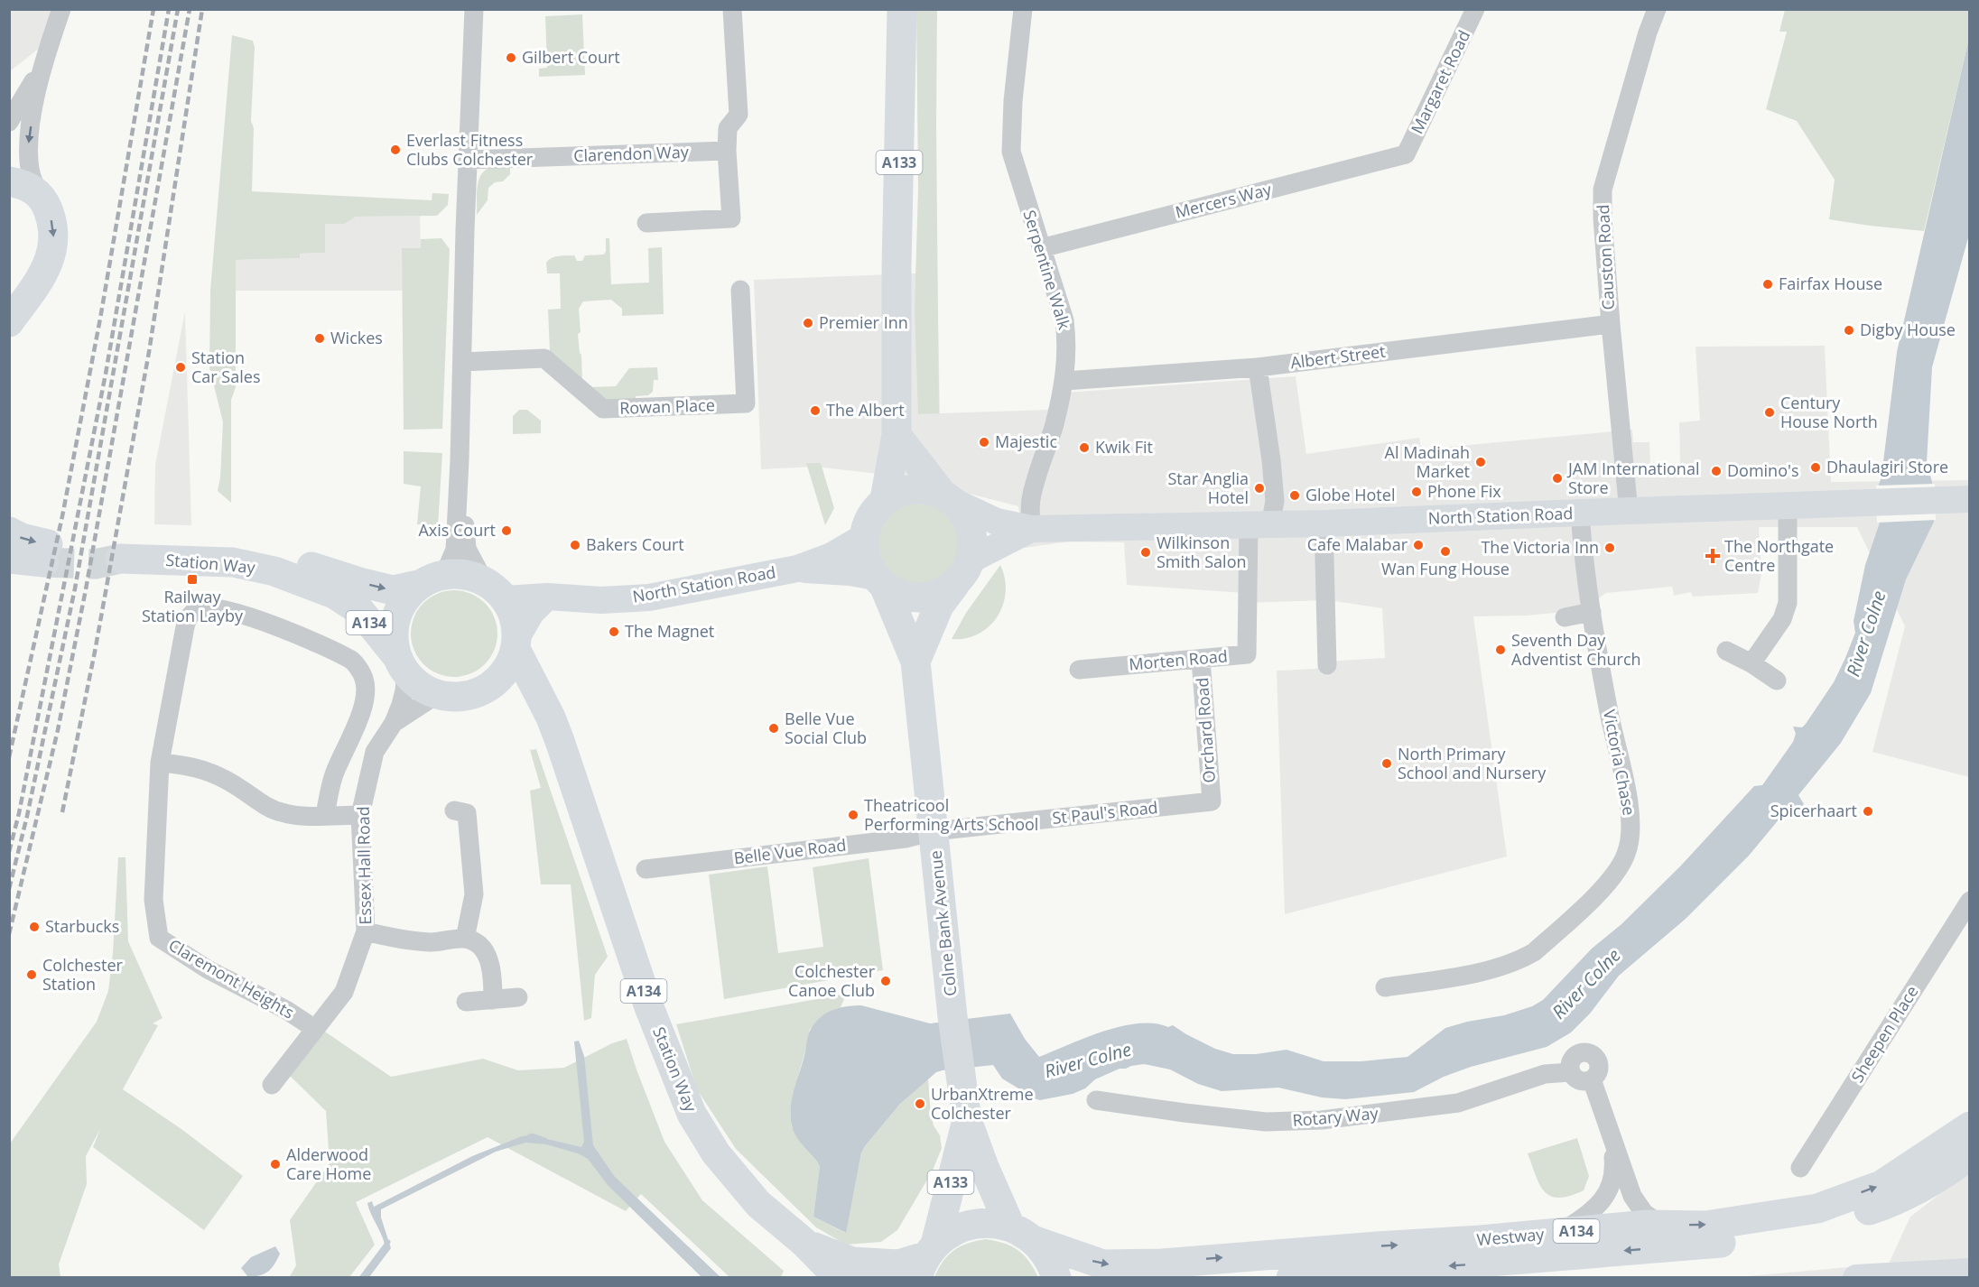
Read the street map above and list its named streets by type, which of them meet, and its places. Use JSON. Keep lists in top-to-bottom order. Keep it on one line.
{"streets":{"main road":["A133","Station Way","A134","Colne Bank Avenue","Westway"],"street":["Margaret Road","Clarendon Way","Mercers Way","Causton Road","Serpentine Walk","Albert Street","Rowan Place","North Station Road","Morten Road","Orchard Road","Victoria Chase","St Paul's Road","Belle Vue Road","Essex Hall Road","Claremont Heights","Sheepen Place","Rotary Way"]},"crossings":[["Margaret Road","Mercers Way"],["A133","North Station Road"],["A133","Colne Bank Avenue"],["Mercers Way","Serpentine Walk"],["Causton Road","Albert Street"],["Causton Road","North Station Road"],["Serpentine Walk","Albert Street"],["Serpentine Walk","North Station Road"],["North Station Road","Station Way"],["North Station Road","A134"],["North Station Road","Morten Road"],["North Station Road","Victoria Chase"],["North Station Road","Essex Hall Road"],["North Station Road","Colne Bank Avenue"],["Station Way","A134"],["Station Way","Essex Hall Road"],["Station Way","Colne Bank Avenue"],["A134","Essex Hall Road"],["A134","Colne Bank Avenue"],["A134","Westway"],["Morten Road","Orchard Road"],["Orchard Road","St Paul's Road"],["St Paul's Road","Belle Vue Road"],["St Paul's Road","Colne Bank Avenue"],["Belle Vue Road","Colne Bank Avenue"],["Essex Hall Road","Claremont Heights"],["Colne Bank Avenue","Westway"]],"water":["River Colne"],"places":{"other":["Gilbert Court","Everlast Fitness Clubs Colchester","Fairfax House","Premier Inn","Digby House","Wickes","Station Car Sales","The Albert","Century House North","Majestic","Kwik Fit","Al Madinah Market","Dhaulagiri Store","Domino's","JAM International Store","Star Anglia Hotel","Phone Fix","Globe Hotel","Axis Court","Bakers Court","Cafe Malabar","The Victoria Inn","Wan Fung House","Wilkinson Smith Salon","The Magnet","Seventh Day Adventist Church","Belle Vue Social Club","North Primary School and Nursery","Spicerhaart","Theatricool Performing Arts School","Starbucks","Colchester Station","Colchester Canoe Club","UrbanXtreme Colchester","Alderwood Care Home"],"health":["The Northgate Centre"],"transit":["Railway Station Layby"]}}
